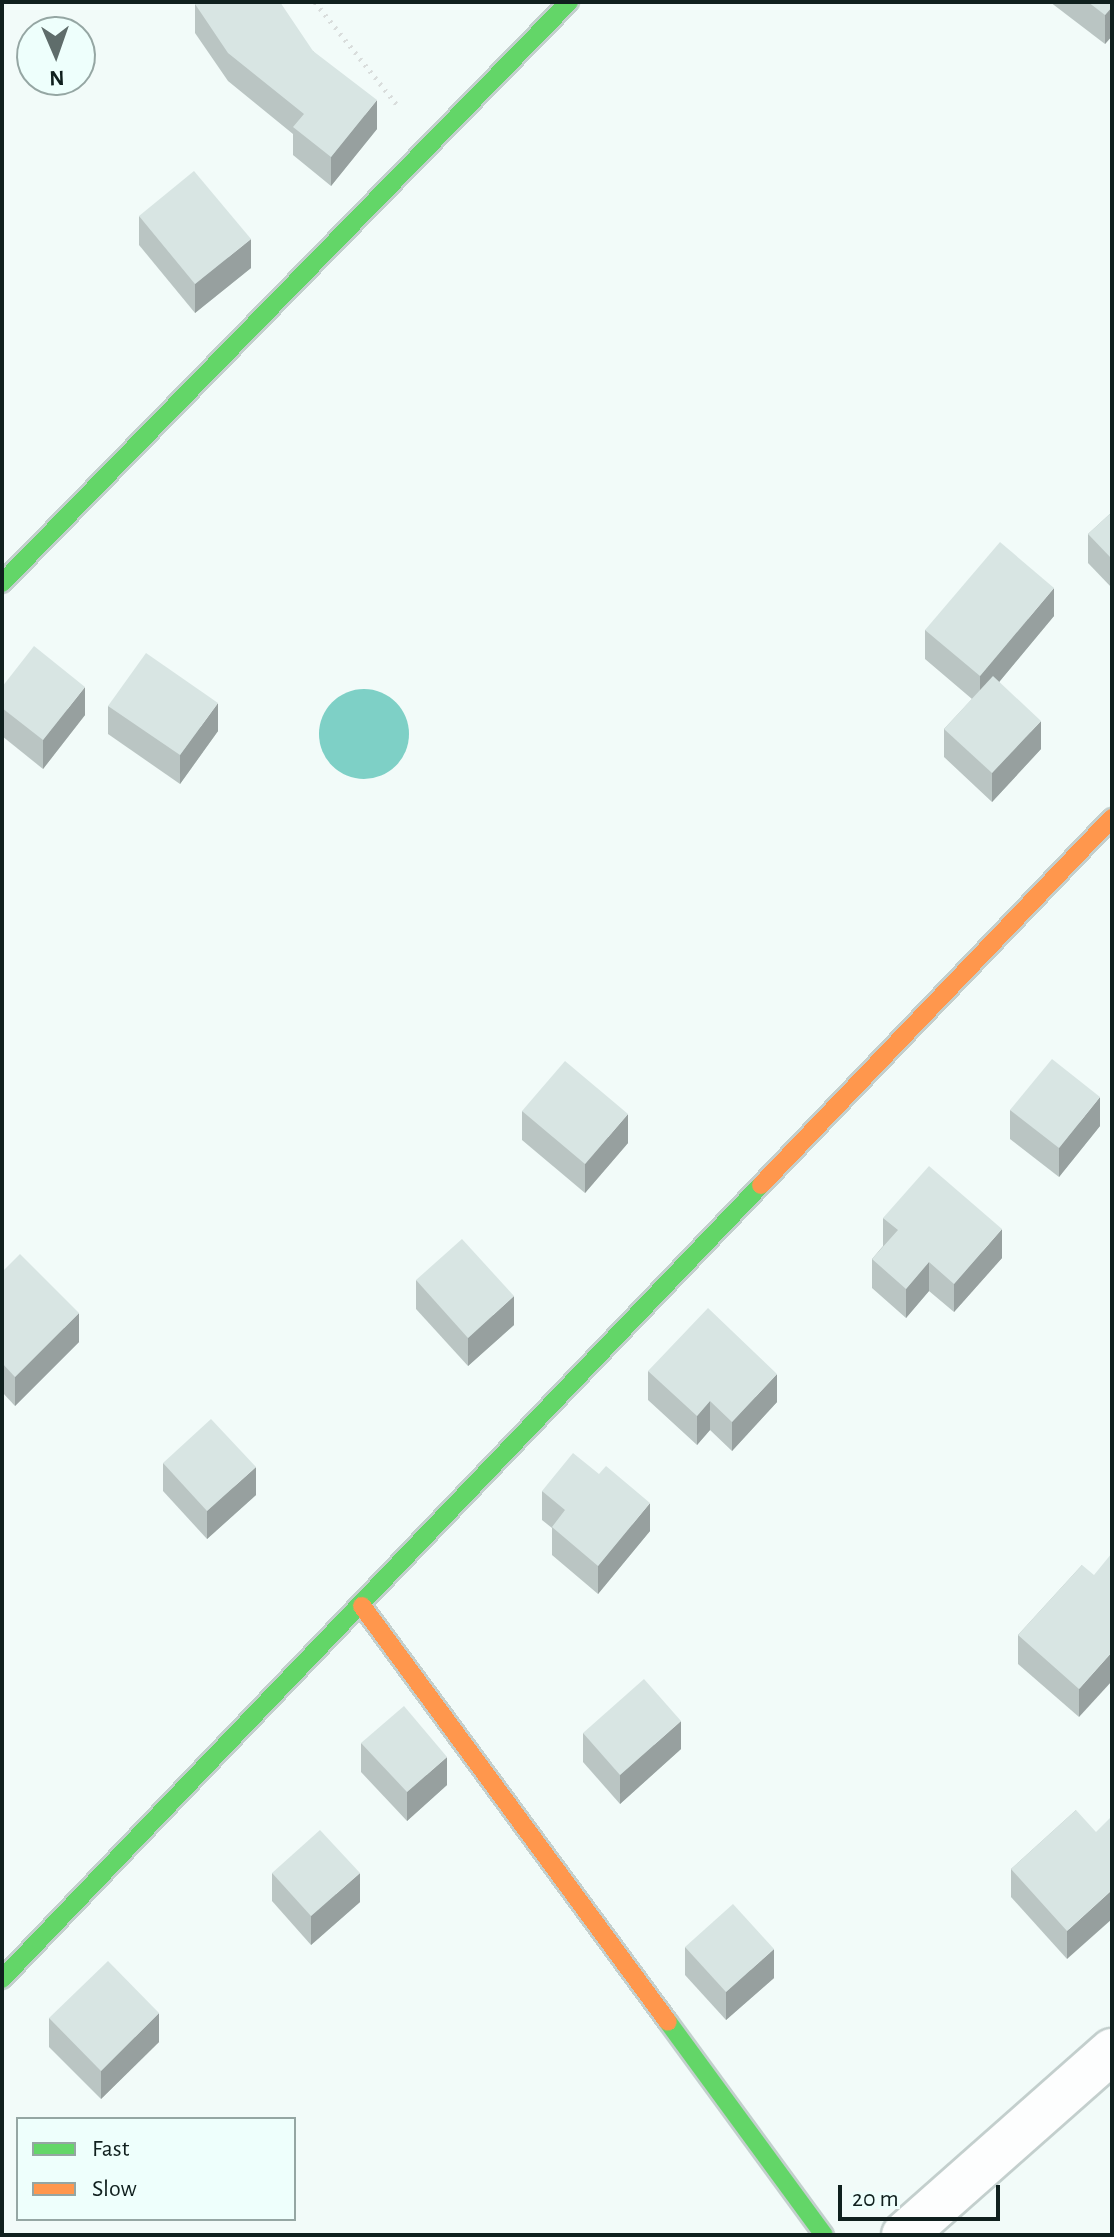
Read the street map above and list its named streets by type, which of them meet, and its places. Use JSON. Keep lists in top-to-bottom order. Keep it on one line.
{"legend":["Fast","Slow"],"scale_bar":"20 m","north":"bottom"}
